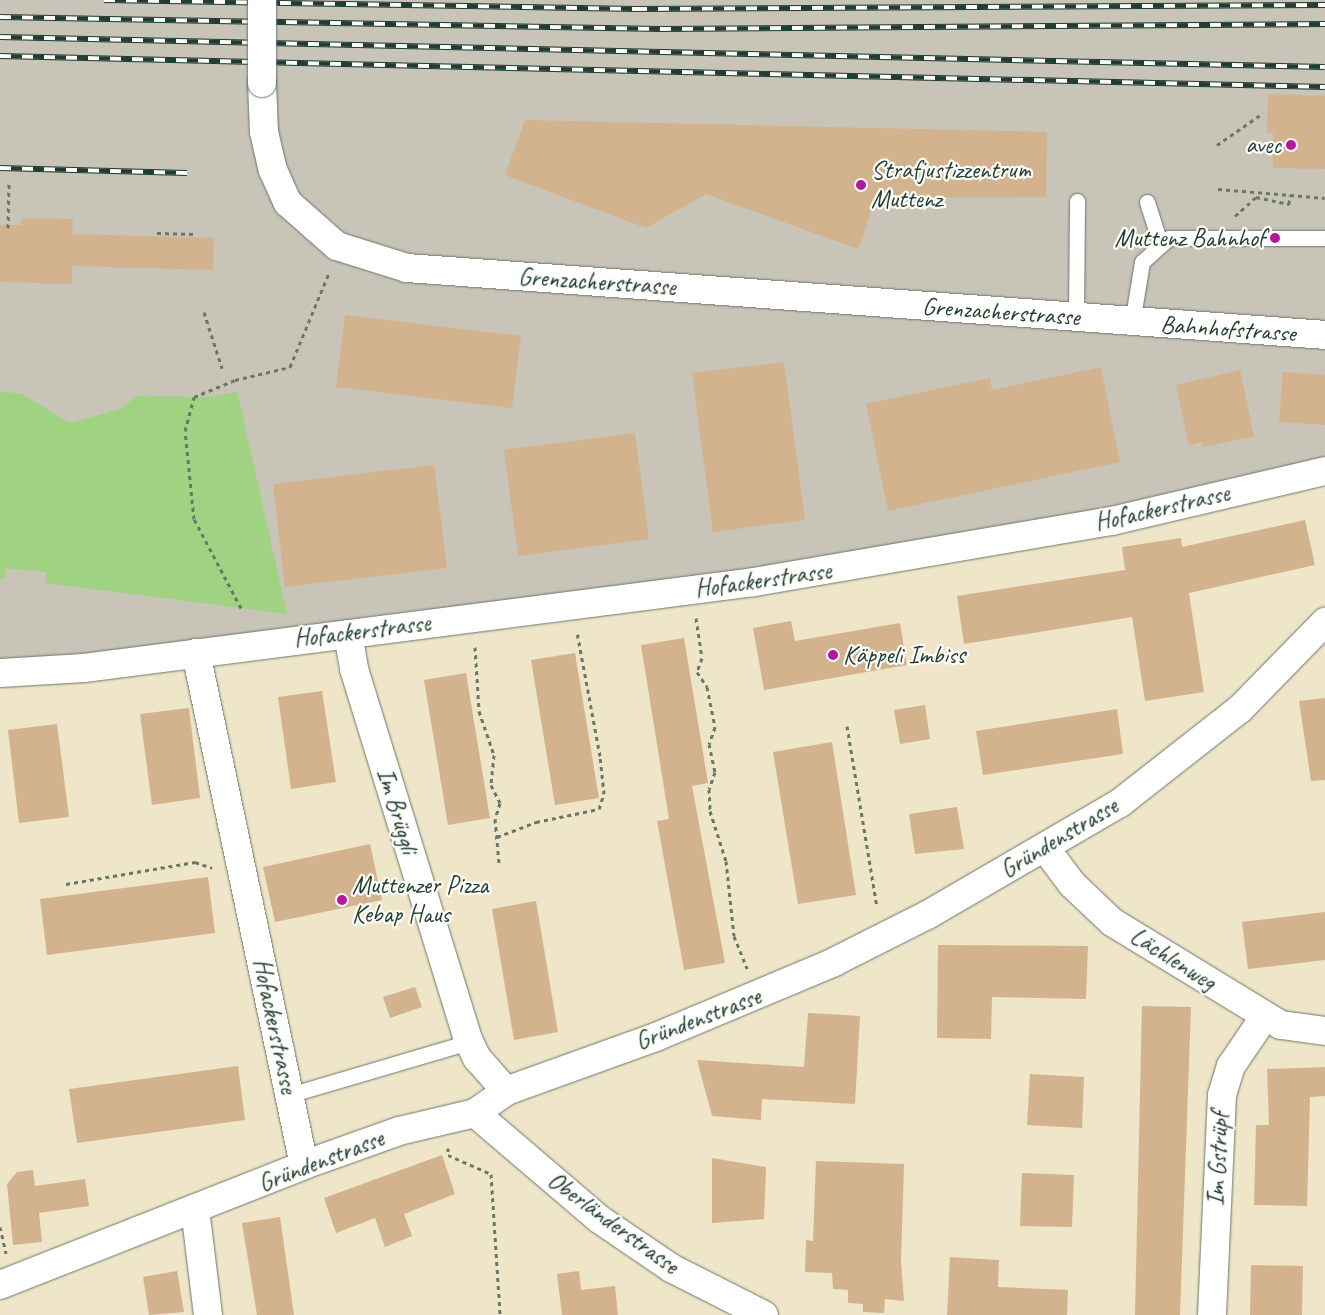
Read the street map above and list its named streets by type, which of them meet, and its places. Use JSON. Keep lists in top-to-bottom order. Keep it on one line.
{"streets":{"street":["Grenzacherstrasse","Bahnhofstrasse","Hofackerstrasse","Im Brüggli","Gründenstrasse","Lächlenweg","Im Gstrüpf","Oberländerstrasse"]},"crossings":[["Grenzacherstrasse","Bahnhofstrasse"],["Hofackerstrasse","Im Brüggli"],["Hofackerstrasse","Gründenstrasse"],["Im Brüggli","Gründenstrasse"],["Gründenstrasse","Lächlenweg"],["Gründenstrasse","Oberländerstrasse"],["Lächlenweg","Im Gstrüpf"]],"places":["avec","Strafjustizzentrum Muttenz","Muttenz Bahnhof","Käppeli Imbiss","Muttenzer Pizza Kebap Haus"]}
